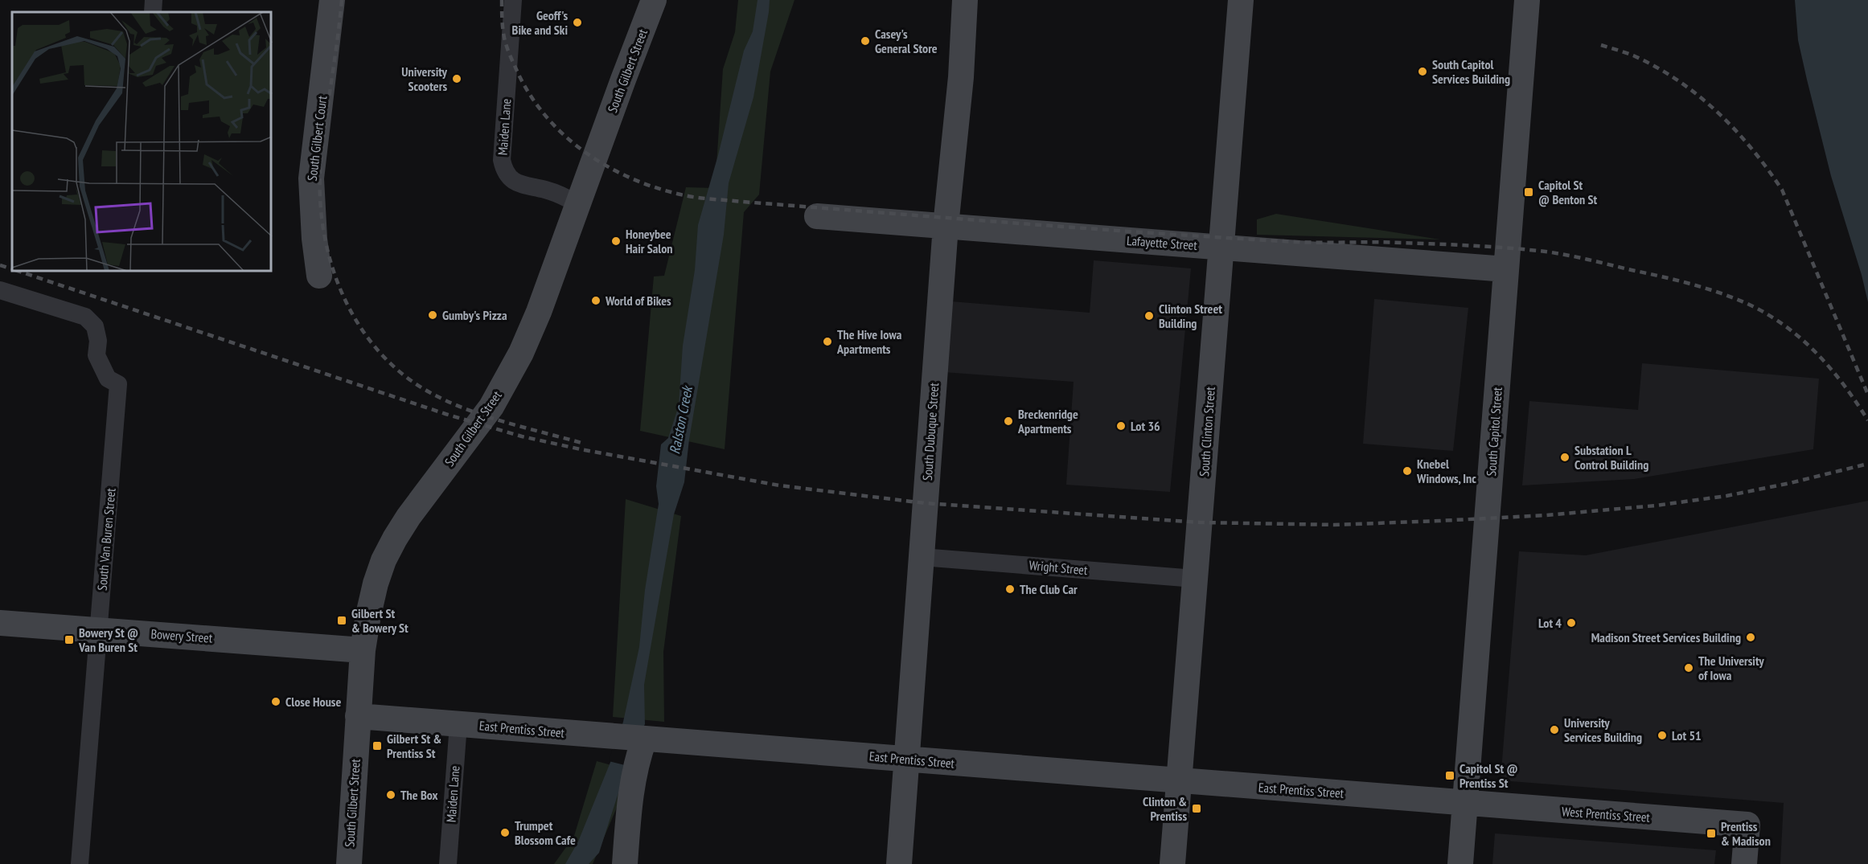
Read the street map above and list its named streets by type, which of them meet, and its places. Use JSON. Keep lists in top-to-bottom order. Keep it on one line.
{"streets":{"street":["South Gilbert Street","Maiden Lane","South Gilbert Court","Lafayette Street","South Dubuque Street","South Clinton Street","South Capitol Street","South Van Buren Street","Wright Street","Bowery Street","East Prentiss Street","West Prentiss Street"]},"crossings":[["South Gilbert Street","Maiden Lane"],["South Gilbert Street","Bowery Street"],["South Gilbert Street","East Prentiss Street"],["Maiden Lane","East Prentiss Street"],["Lafayette Street","South Dubuque Street"],["Lafayette Street","South Clinton Street"],["Lafayette Street","South Capitol Street"],["South Dubuque Street","Wright Street"],["South Dubuque Street","East Prentiss Street"],["South Clinton Street","Wright Street"],["South Clinton Street","East Prentiss Street"],["South Capitol Street","East Prentiss Street"],["South Capitol Street","West Prentiss Street"],["South Van Buren Street","Bowery Street"],["East Prentiss Street","West Prentiss Street"]],"water":["Ralston Creek"],"places":{"other":["Geoff's Bike and Ski","Casey's General Store","South Capitol Services Building","University Scooters","Honeybee Hair Salon","World of Bikes","Gumby's Pizza","Clinton Street Building","The Hive Iowa Apartments","Breckenridge Apartments","Lot 36","Substation L Control Building","Knebel Windows, Inc","The Club Car","Lot 4","Madison Street Services Building","The University of Iowa","Close House","University Services Building","Lot 51","The Box","Trumpet Blossom Cafe"],"transit":["Capitol St @ Benton St","Gilbert St & Bowery St","Bowery St @ Van Buren St","Gilbert St & Prentiss St","Capitol St @ Prentiss St","Clinton & Prentiss","Prentiss & Madison"]}}
